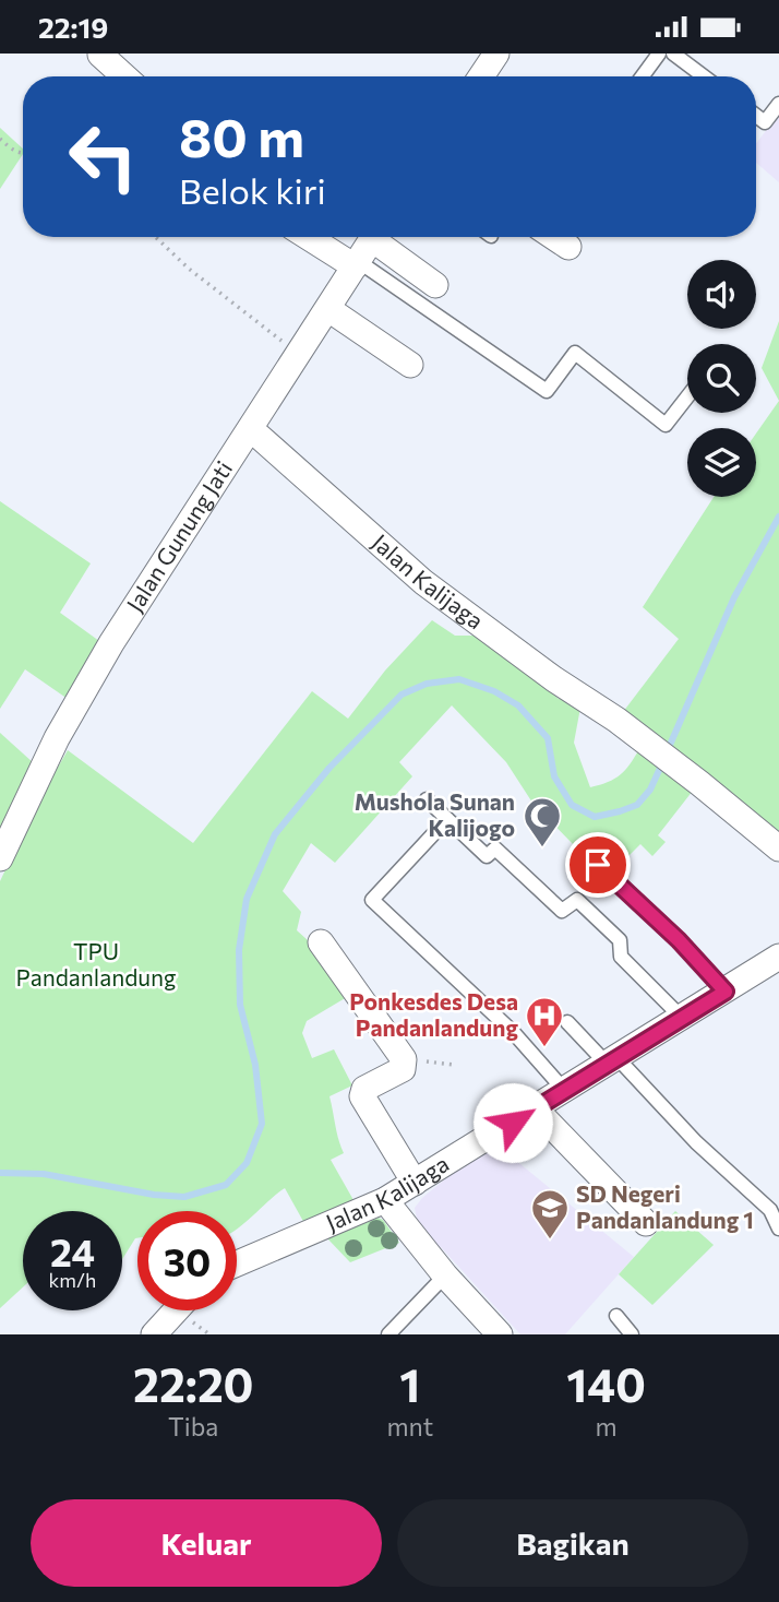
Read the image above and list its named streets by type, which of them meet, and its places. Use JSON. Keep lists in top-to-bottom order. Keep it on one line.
{"streets":{"street":["Jalan Gunung Jati","Jalan Kalijaga"]},"crossings":[["Jalan Gunung Jati","Jalan Kalijaga"]],"parks":["TPU Pandanlandung"],"places":{"mosque":["Mushola Sunan Kalijogo"],"hospital":["Ponkesdes Desa Pandanlandung"],"school or university":["SD Negeri Pandanlandung 1"]},"page":{"status":"22:19","turn":["80 m","Belok kiri"],"speed":"24 km/h","limit":"30","eta":["22:20","Tiba","1","mnt","140","m"],"buttons":["Keluar","Bagikan"]}}
